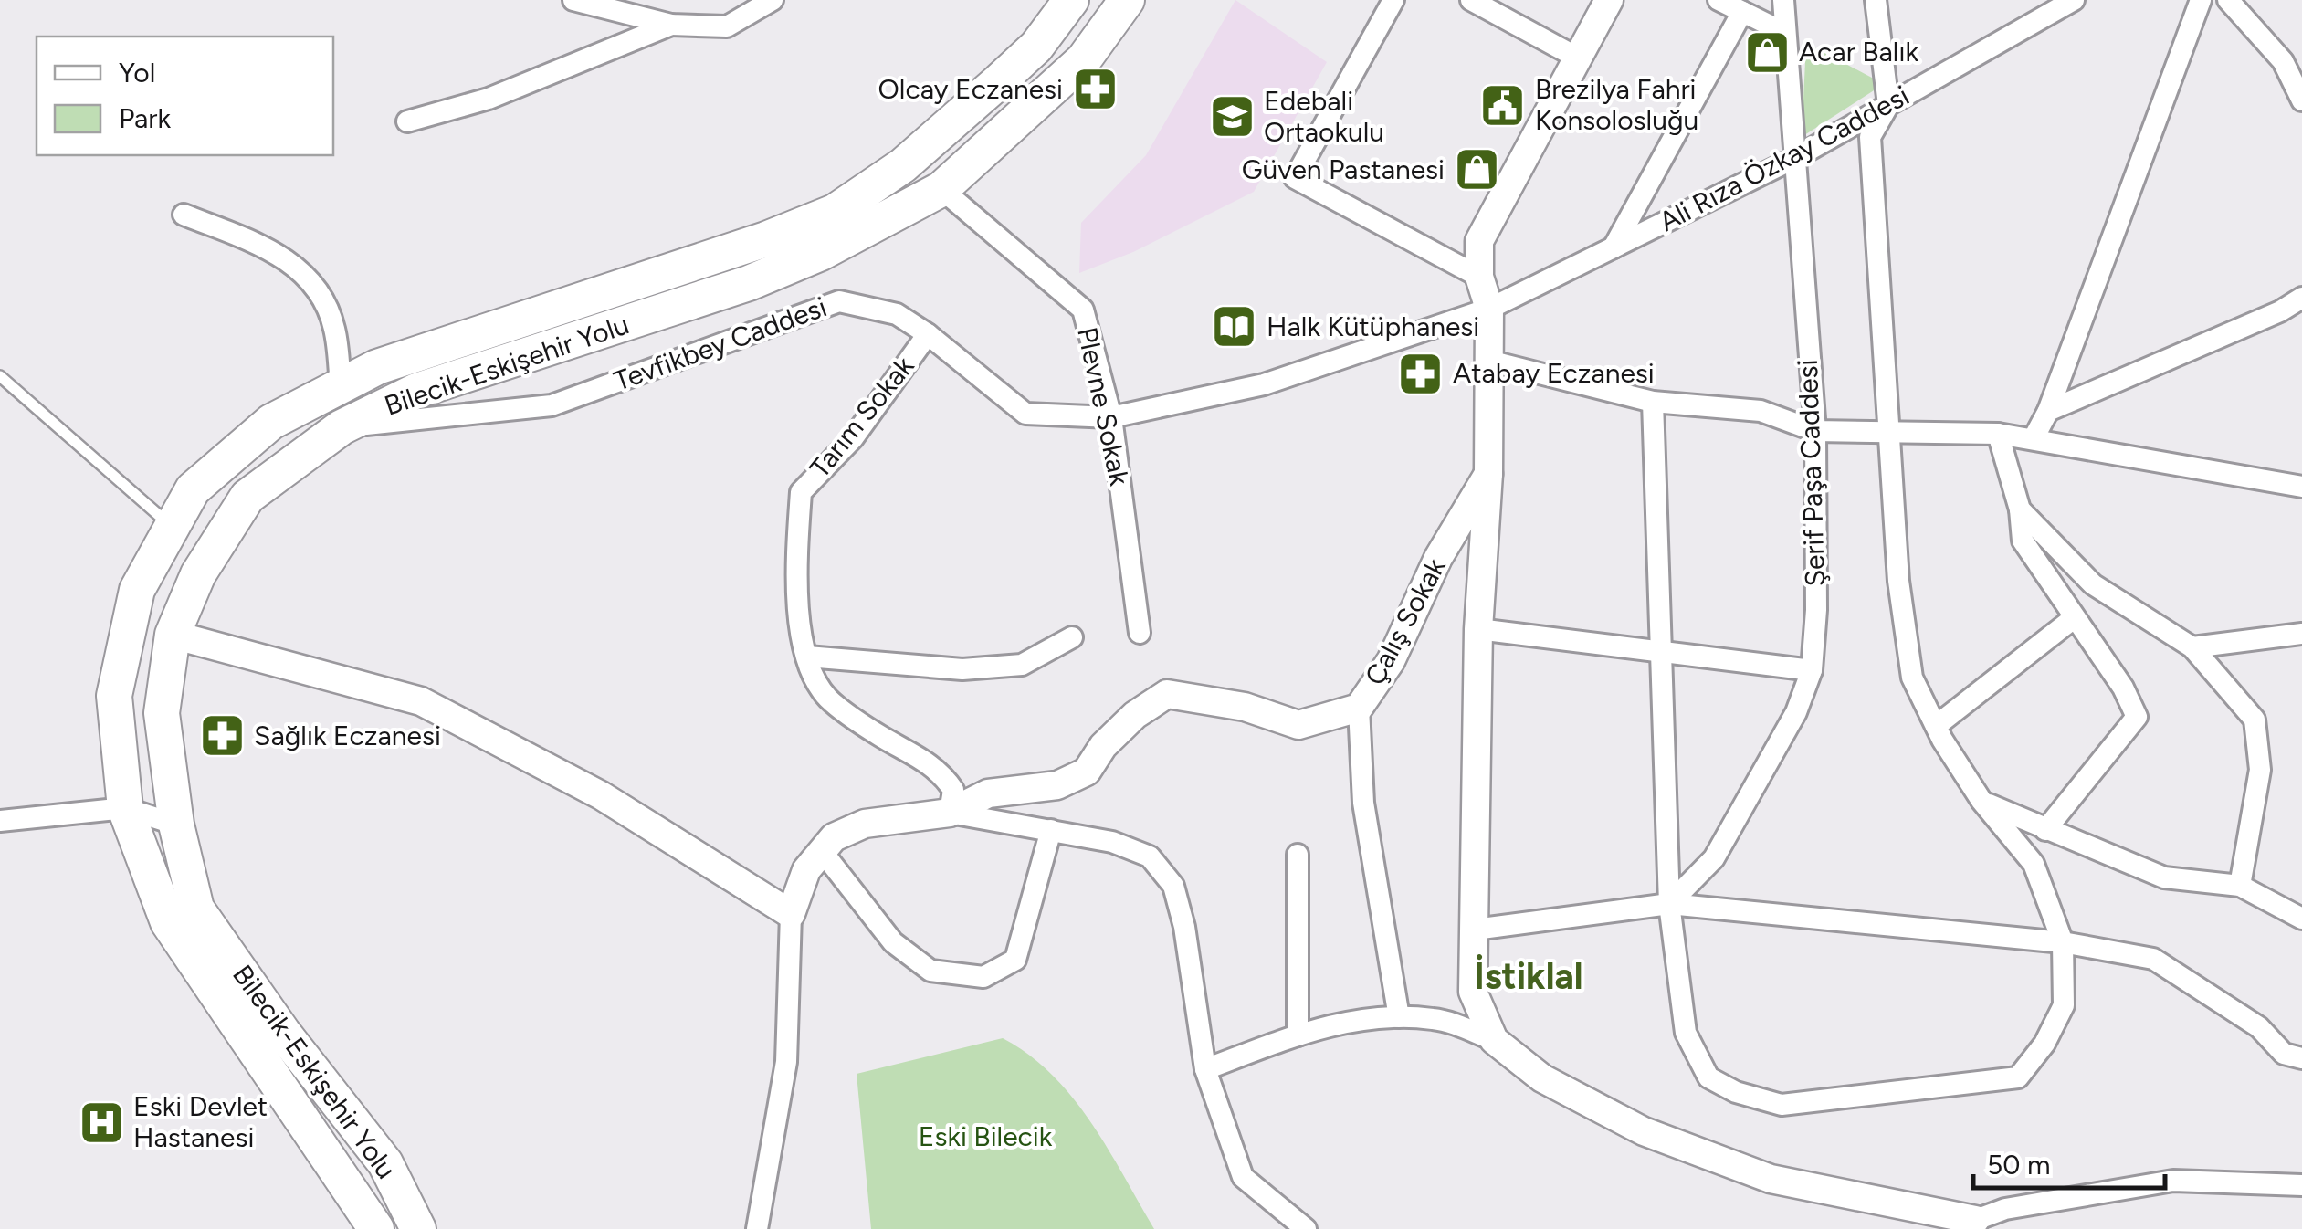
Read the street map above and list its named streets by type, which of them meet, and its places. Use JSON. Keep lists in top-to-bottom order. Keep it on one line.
{"streets":{"main road":["Bilecik-Eskişehir Yolu"],"street":["Ali Rıza Özkay Caddesi","Tevfikbey Caddesi","Plevne Sokak","Tarım Sokak","Şerif Paşa Caddesi","Çalış Sokak"]},"crossings":[["Ali Rıza Özkay Caddesi","Tevfikbey Caddesi"],["Ali Rıza Özkay Caddesi","Şerif Paşa Caddesi"],["Tevfikbey Caddesi","Bilecik-Eskişehir Yolu"],["Tevfikbey Caddesi","Plevne Sokak"],["Tevfikbey Caddesi","Tarım Sokak"],["Bilecik-Eskişehir Yolu","Plevne Sokak"],["Tarım Sokak","Çalış Sokak"]],"districts":["İstiklal"],"parks":["Eski Bilecik"],"places":{"shop":["Acar Balık","Güven Pastanesi"],"pharmacy":["Olcay Eczanesi","Atabay Eczanesi","Sağlık Eczanesi"],"public building":["Brezilya Fahri Konsolosluğu"],"school or university":["Edebali Ortaokulu"],"library":["Halk Kütüphanesi"],"hospital":["Eski Devlet Hastanesi"]},"legend":["Yol","Park"],"scale_bar":"50 m"}
